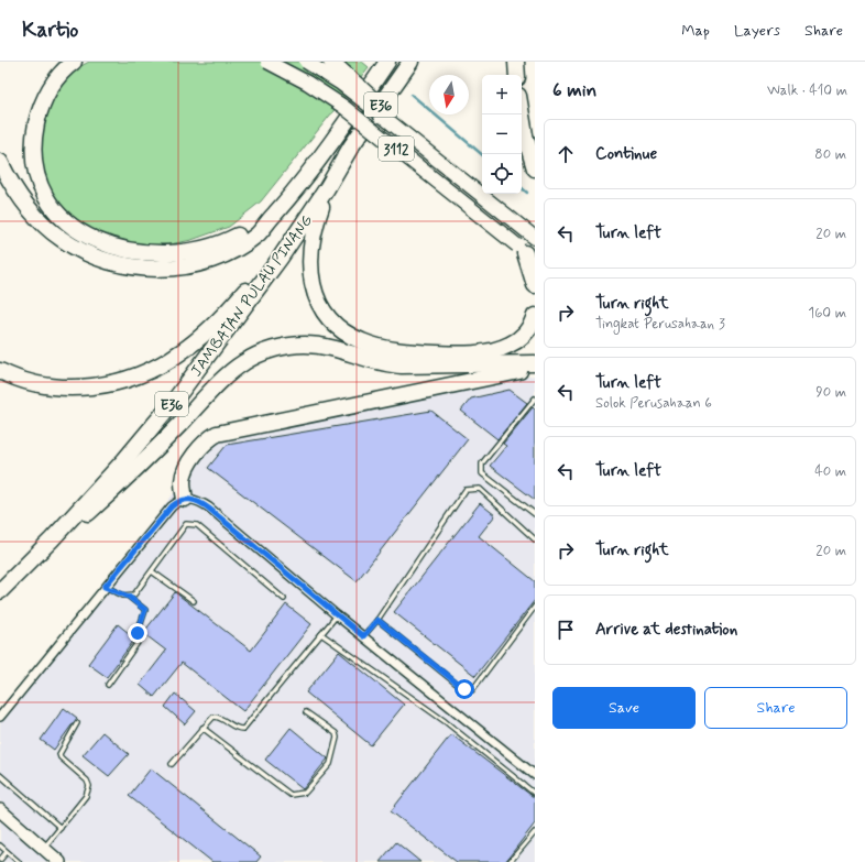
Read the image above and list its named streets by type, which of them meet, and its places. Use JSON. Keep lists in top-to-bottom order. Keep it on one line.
{"streets":{"highway":["E36","JAMBATAN PULAU PINANG"],"main road":["3112"]},"north":"bottom","page":{"header":"Kartio","nav":["Map","Layers","Share"],"heading":["6 min","Walk · 410 m"],"map_buttons":["+","−"],"list":[["Continue","80 m"],["Turn left","20 m"],["Turn right","Tingkat Perusahaan 3","160 m"],["Turn left","Solok Perusahaan 6","90 m"],["Turn left","40 m"],["Turn right","20 m"],"Arrive at destination"],"buttons":["Save","Share"]}}
